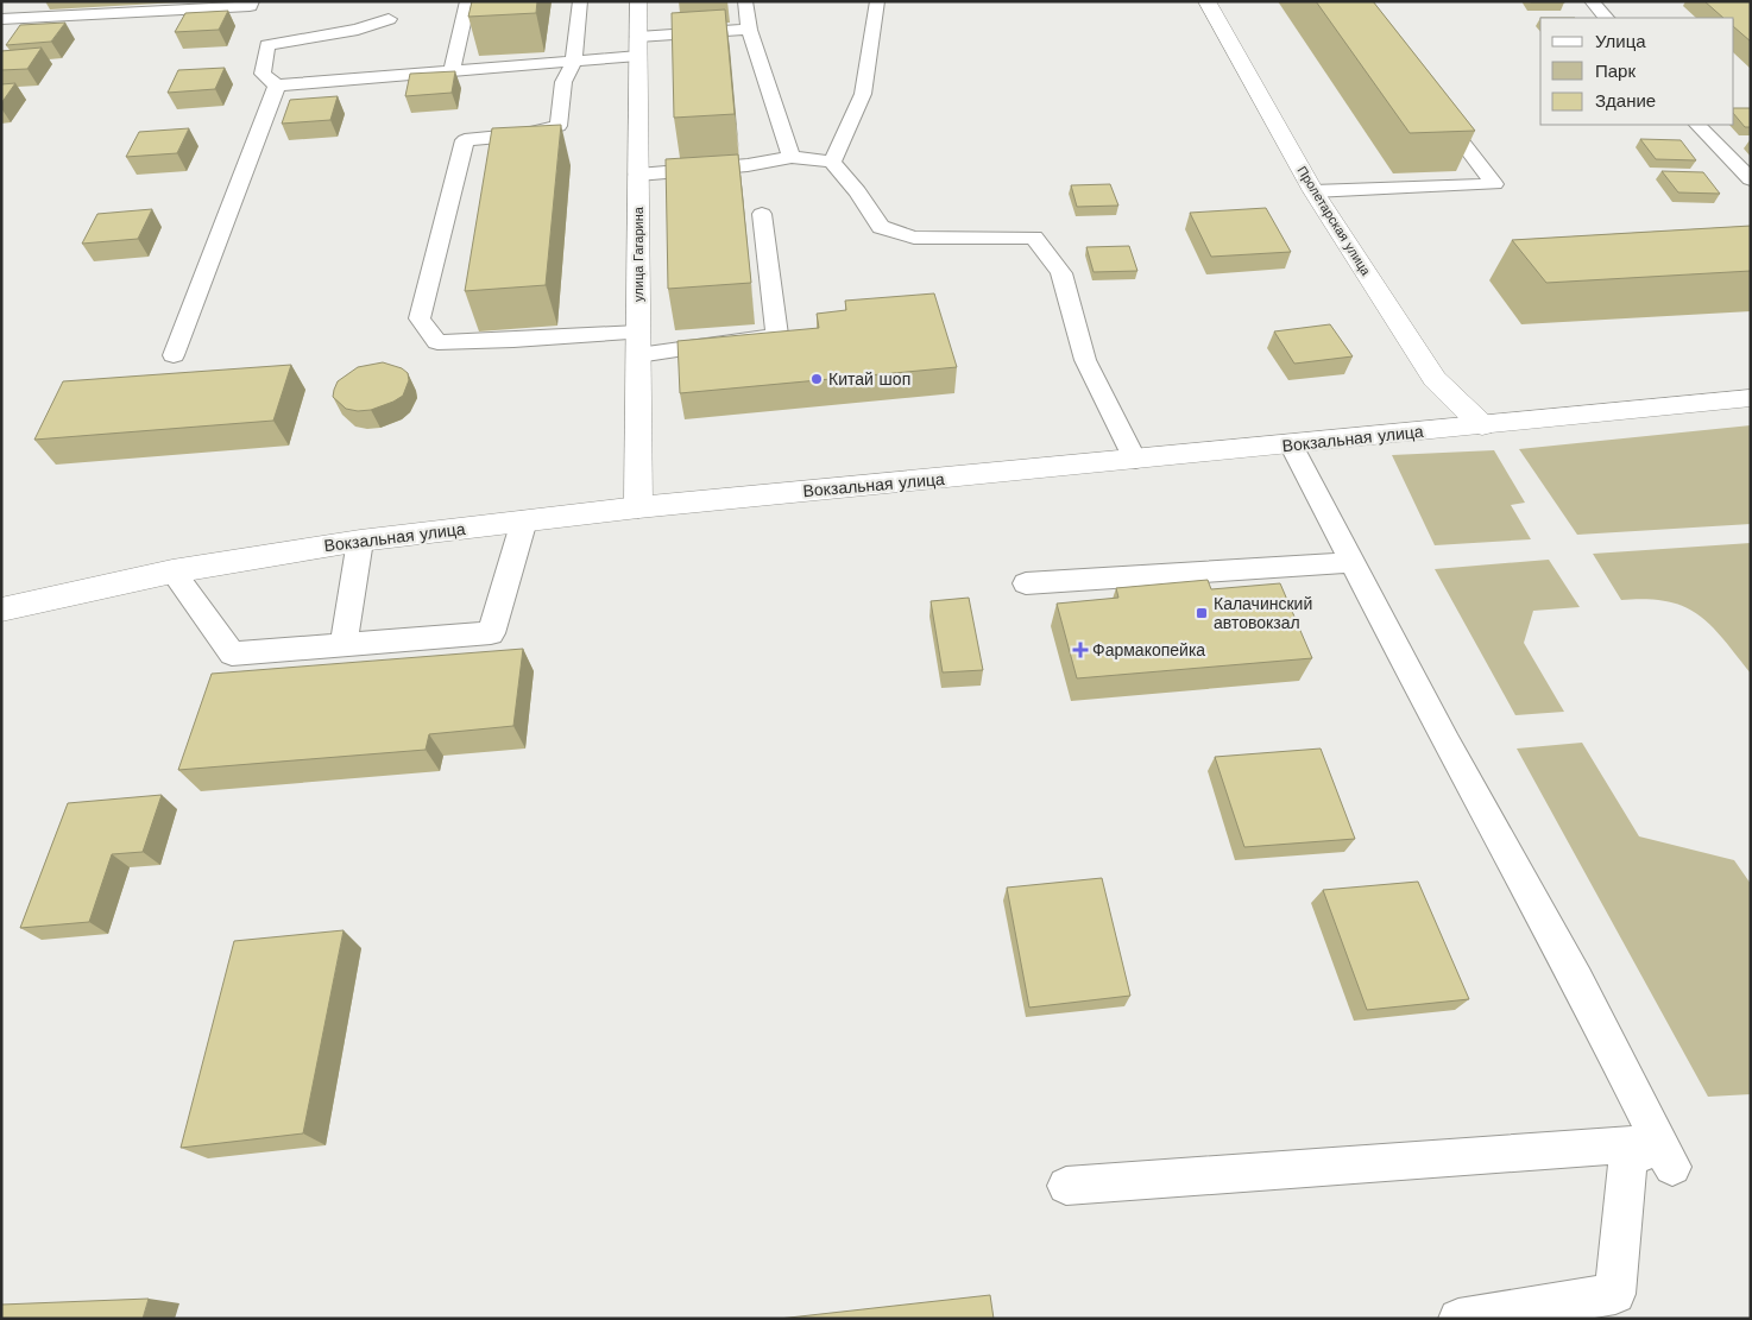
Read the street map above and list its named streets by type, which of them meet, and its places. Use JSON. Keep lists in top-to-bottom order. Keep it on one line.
{"streets":{"street":["Пролетарская улица","улица Гагарина","Вокзальная улица"]},"crossings":[["Пролетарская улица","Вокзальная улица"],["улица Гагарина","Вокзальная улица"]],"places":{"other":["Китай шоп"],"transit":["Калачинский автовокзал"],"health":["Фармакопейка"]},"legend":["Улица","Парк","Здание"]}
